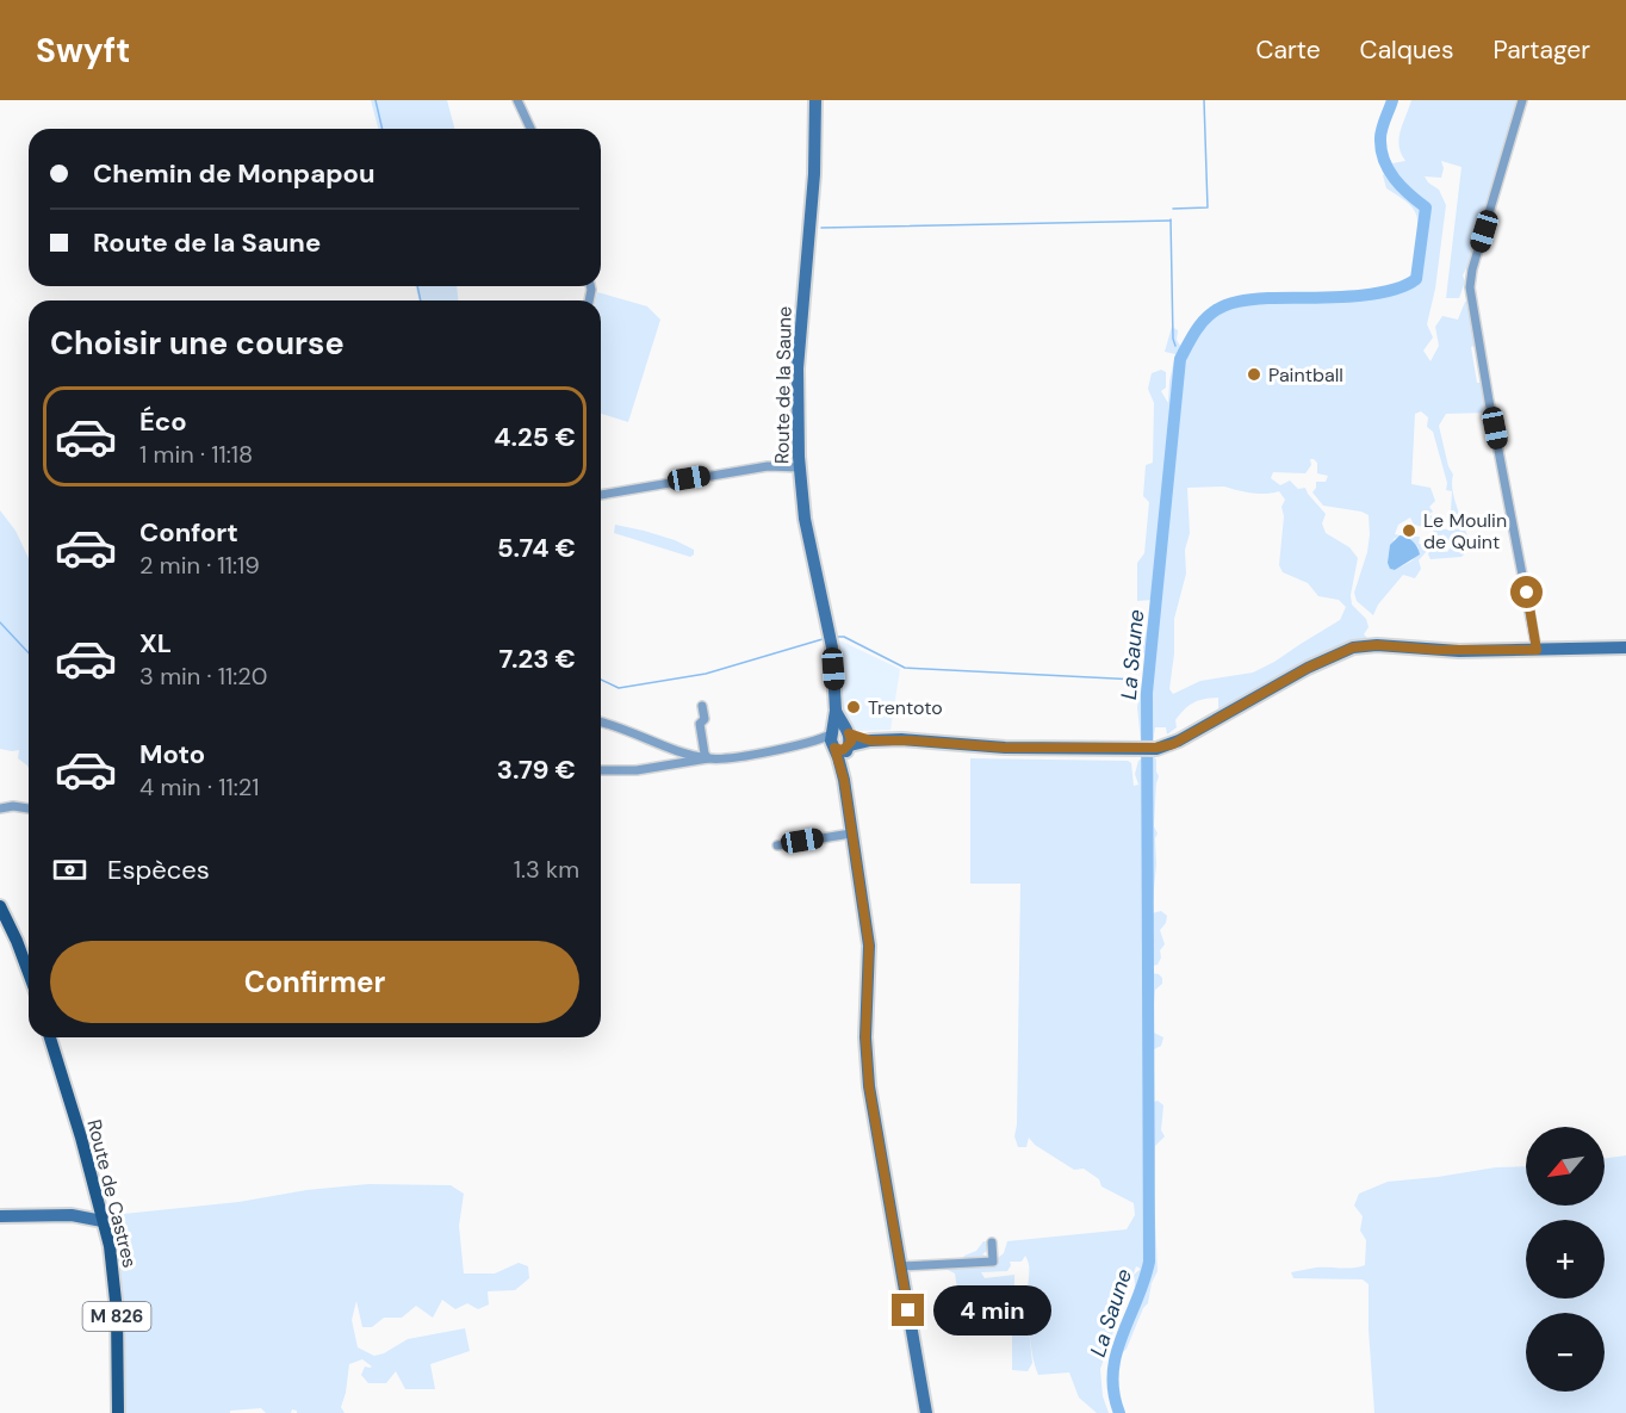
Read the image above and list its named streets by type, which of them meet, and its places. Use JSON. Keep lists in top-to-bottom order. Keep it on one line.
{"streets":{"main road":["Route de Castres","M 826"],"street":["Route de la Saune"]},"water":["La Saune"],"places":["Paintball","Le Moulin de Quint","Trentoto"],"north":"bottom left","page":{"header":"Swyft","nav":["Carte","Calques","Partager"],"banner":["Chemin de Monpapou","Route de la Saune"],"heading":"Choisir une course","list":[{"name":"Éco","note":"1 min · 11:18","value":"4.25 €"},{"name":"Confort","note":"2 min · 11:19","value":"5.74 €"},{"name":"XL","note":"3 min · 11:20","value":"7.23 €"},{"name":"Moto","note":"4 min · 11:21","value":"3.79 €"}],"pay":["Espèces","1.3 km"],"buttons":"Confirmer","map_buttons":["+","−"],"bubble":"4 min"}}
